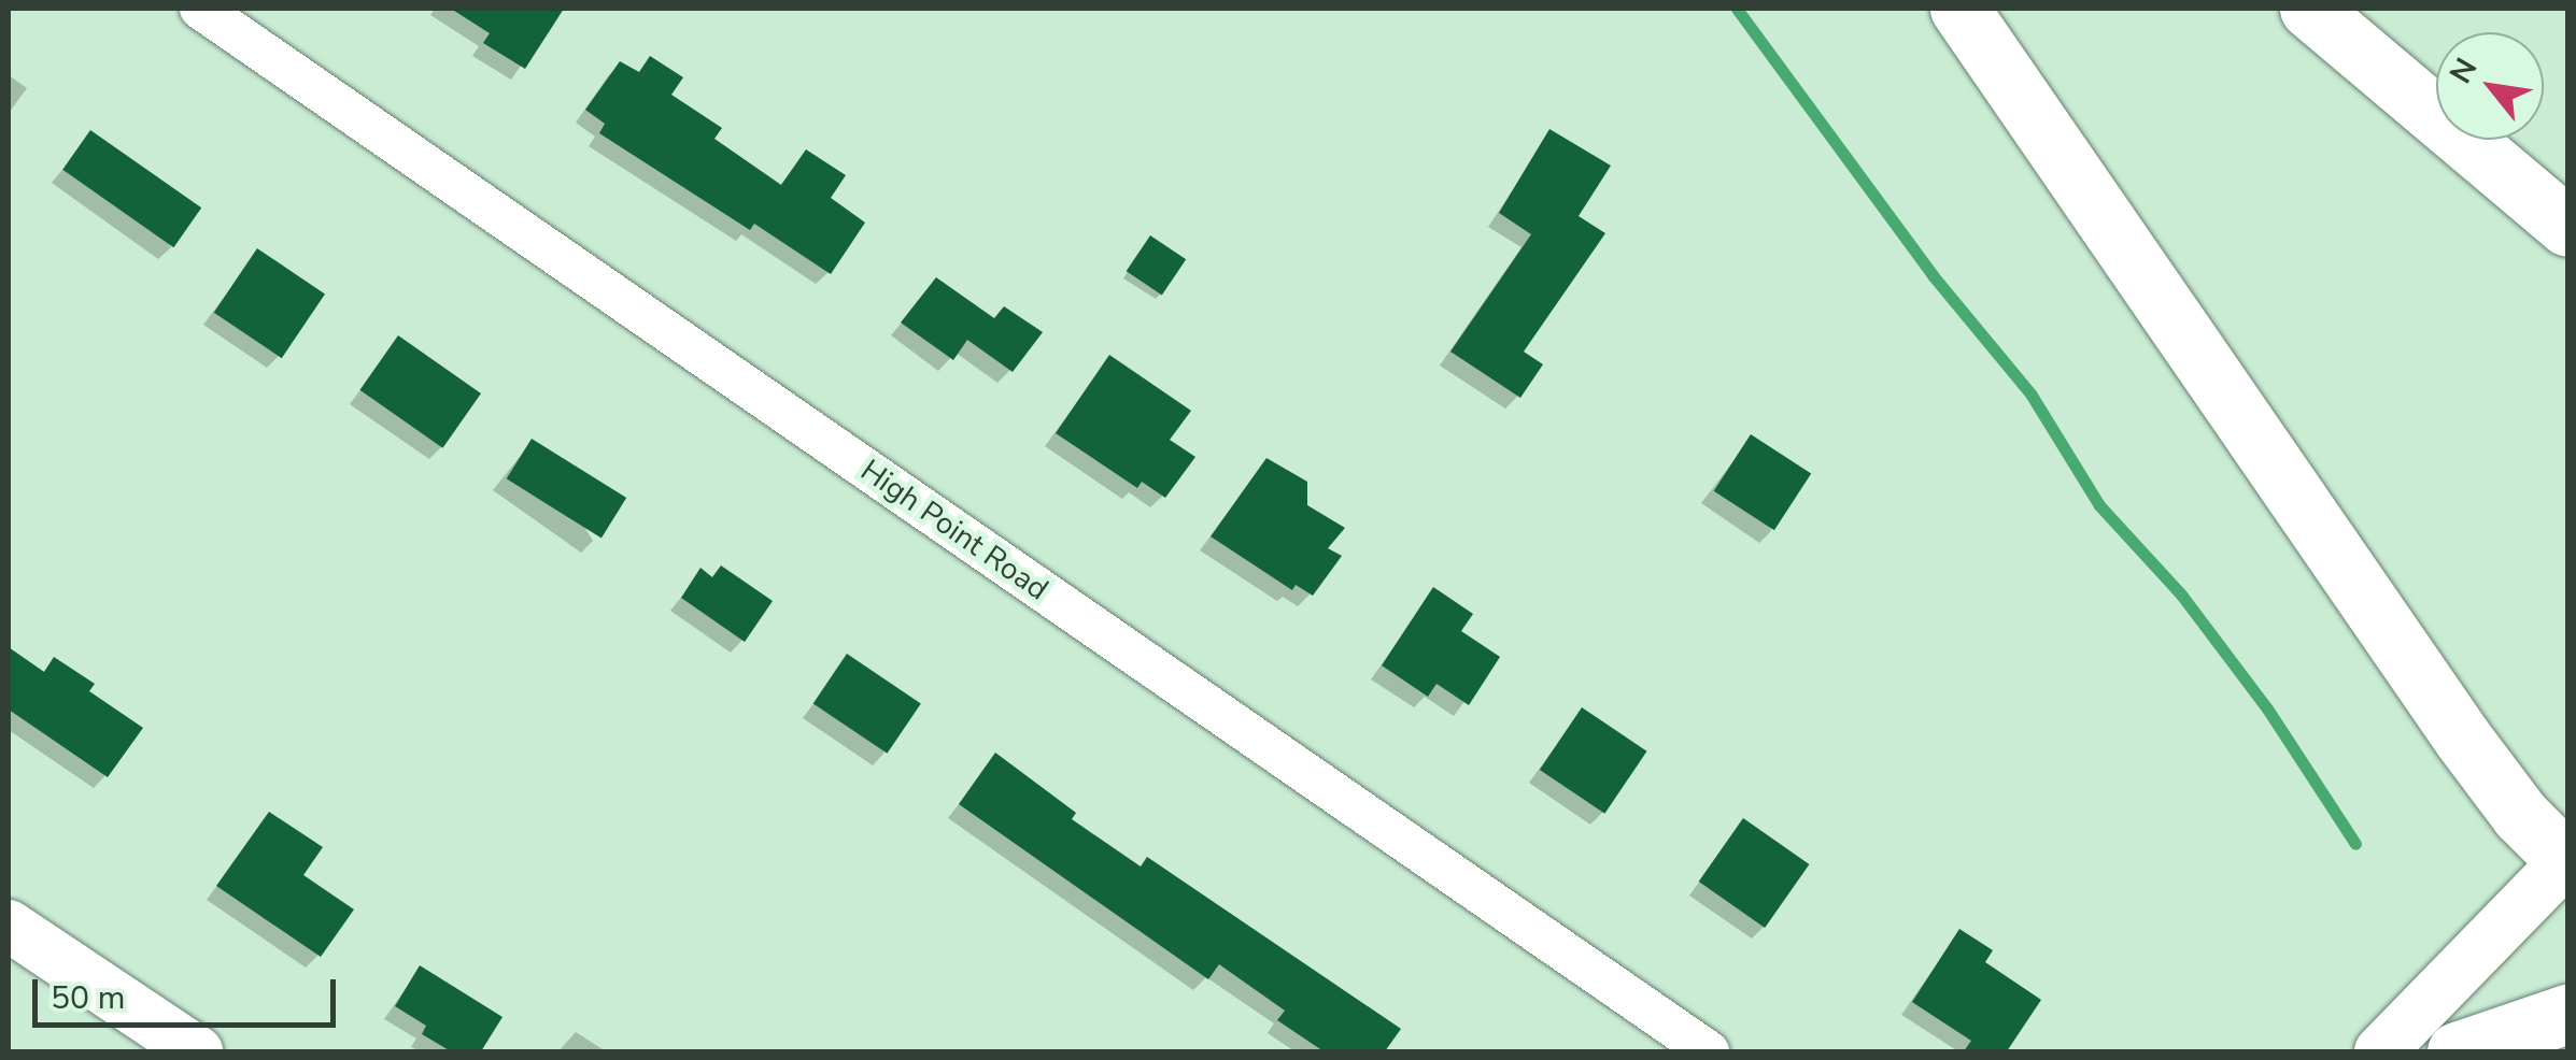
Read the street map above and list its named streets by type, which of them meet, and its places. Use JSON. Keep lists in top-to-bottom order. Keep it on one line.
{"streets":{"street":["High Point Road"]},"scale_bar":"50 m","north":"top left"}
